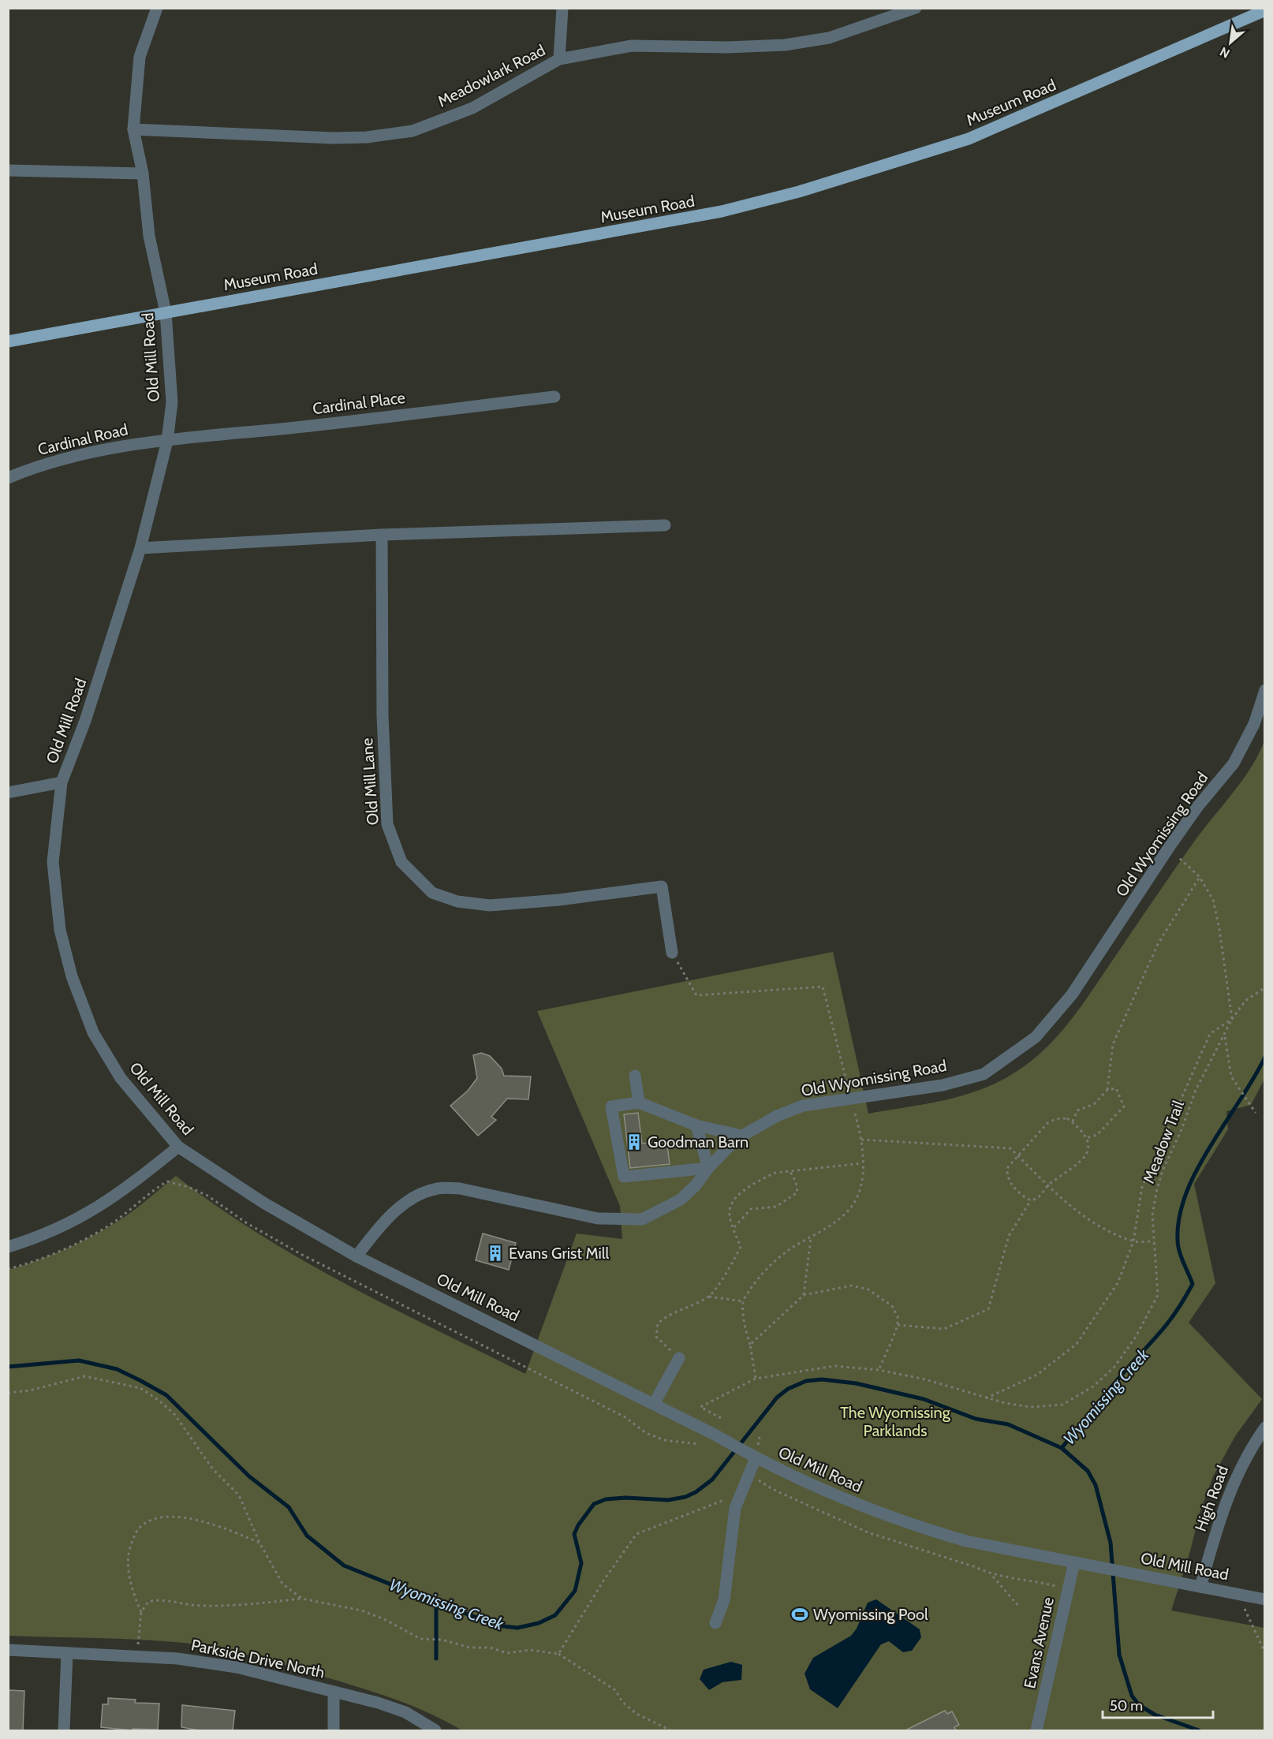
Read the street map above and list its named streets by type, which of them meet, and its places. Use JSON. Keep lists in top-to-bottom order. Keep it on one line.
{"streets":{"main road":["Museum Road"],"street":["Meadowlark Road","Old Mill Road","Cardinal Place","Cardinal Road","Old Mill Lane","Old Wyomissing Road","High Road","Evans Avenue","Parkside Drive North"],"path":["Meadow Trail"]},"crossings":[["Meadowlark Road","Old Mill Road"],["Museum Road","Old Mill Road"],["Old Mill Road","Cardinal Place"],["Old Mill Road","Cardinal Road"],["Old Mill Road","Old Wyomissing Road"],["Old Mill Road","High Road"],["Old Mill Road","Evans Avenue"],["Cardinal Place","Cardinal Road"]],"water":["Wyomissing Creek"],"parks":["The Wyomissing Parklands"],"places":{"building":["Goodman Barn","Evans Grist Mill"],"sports":["Wyomissing Pool"]},"scale_bar":"50 m","north":"bottom left"}
